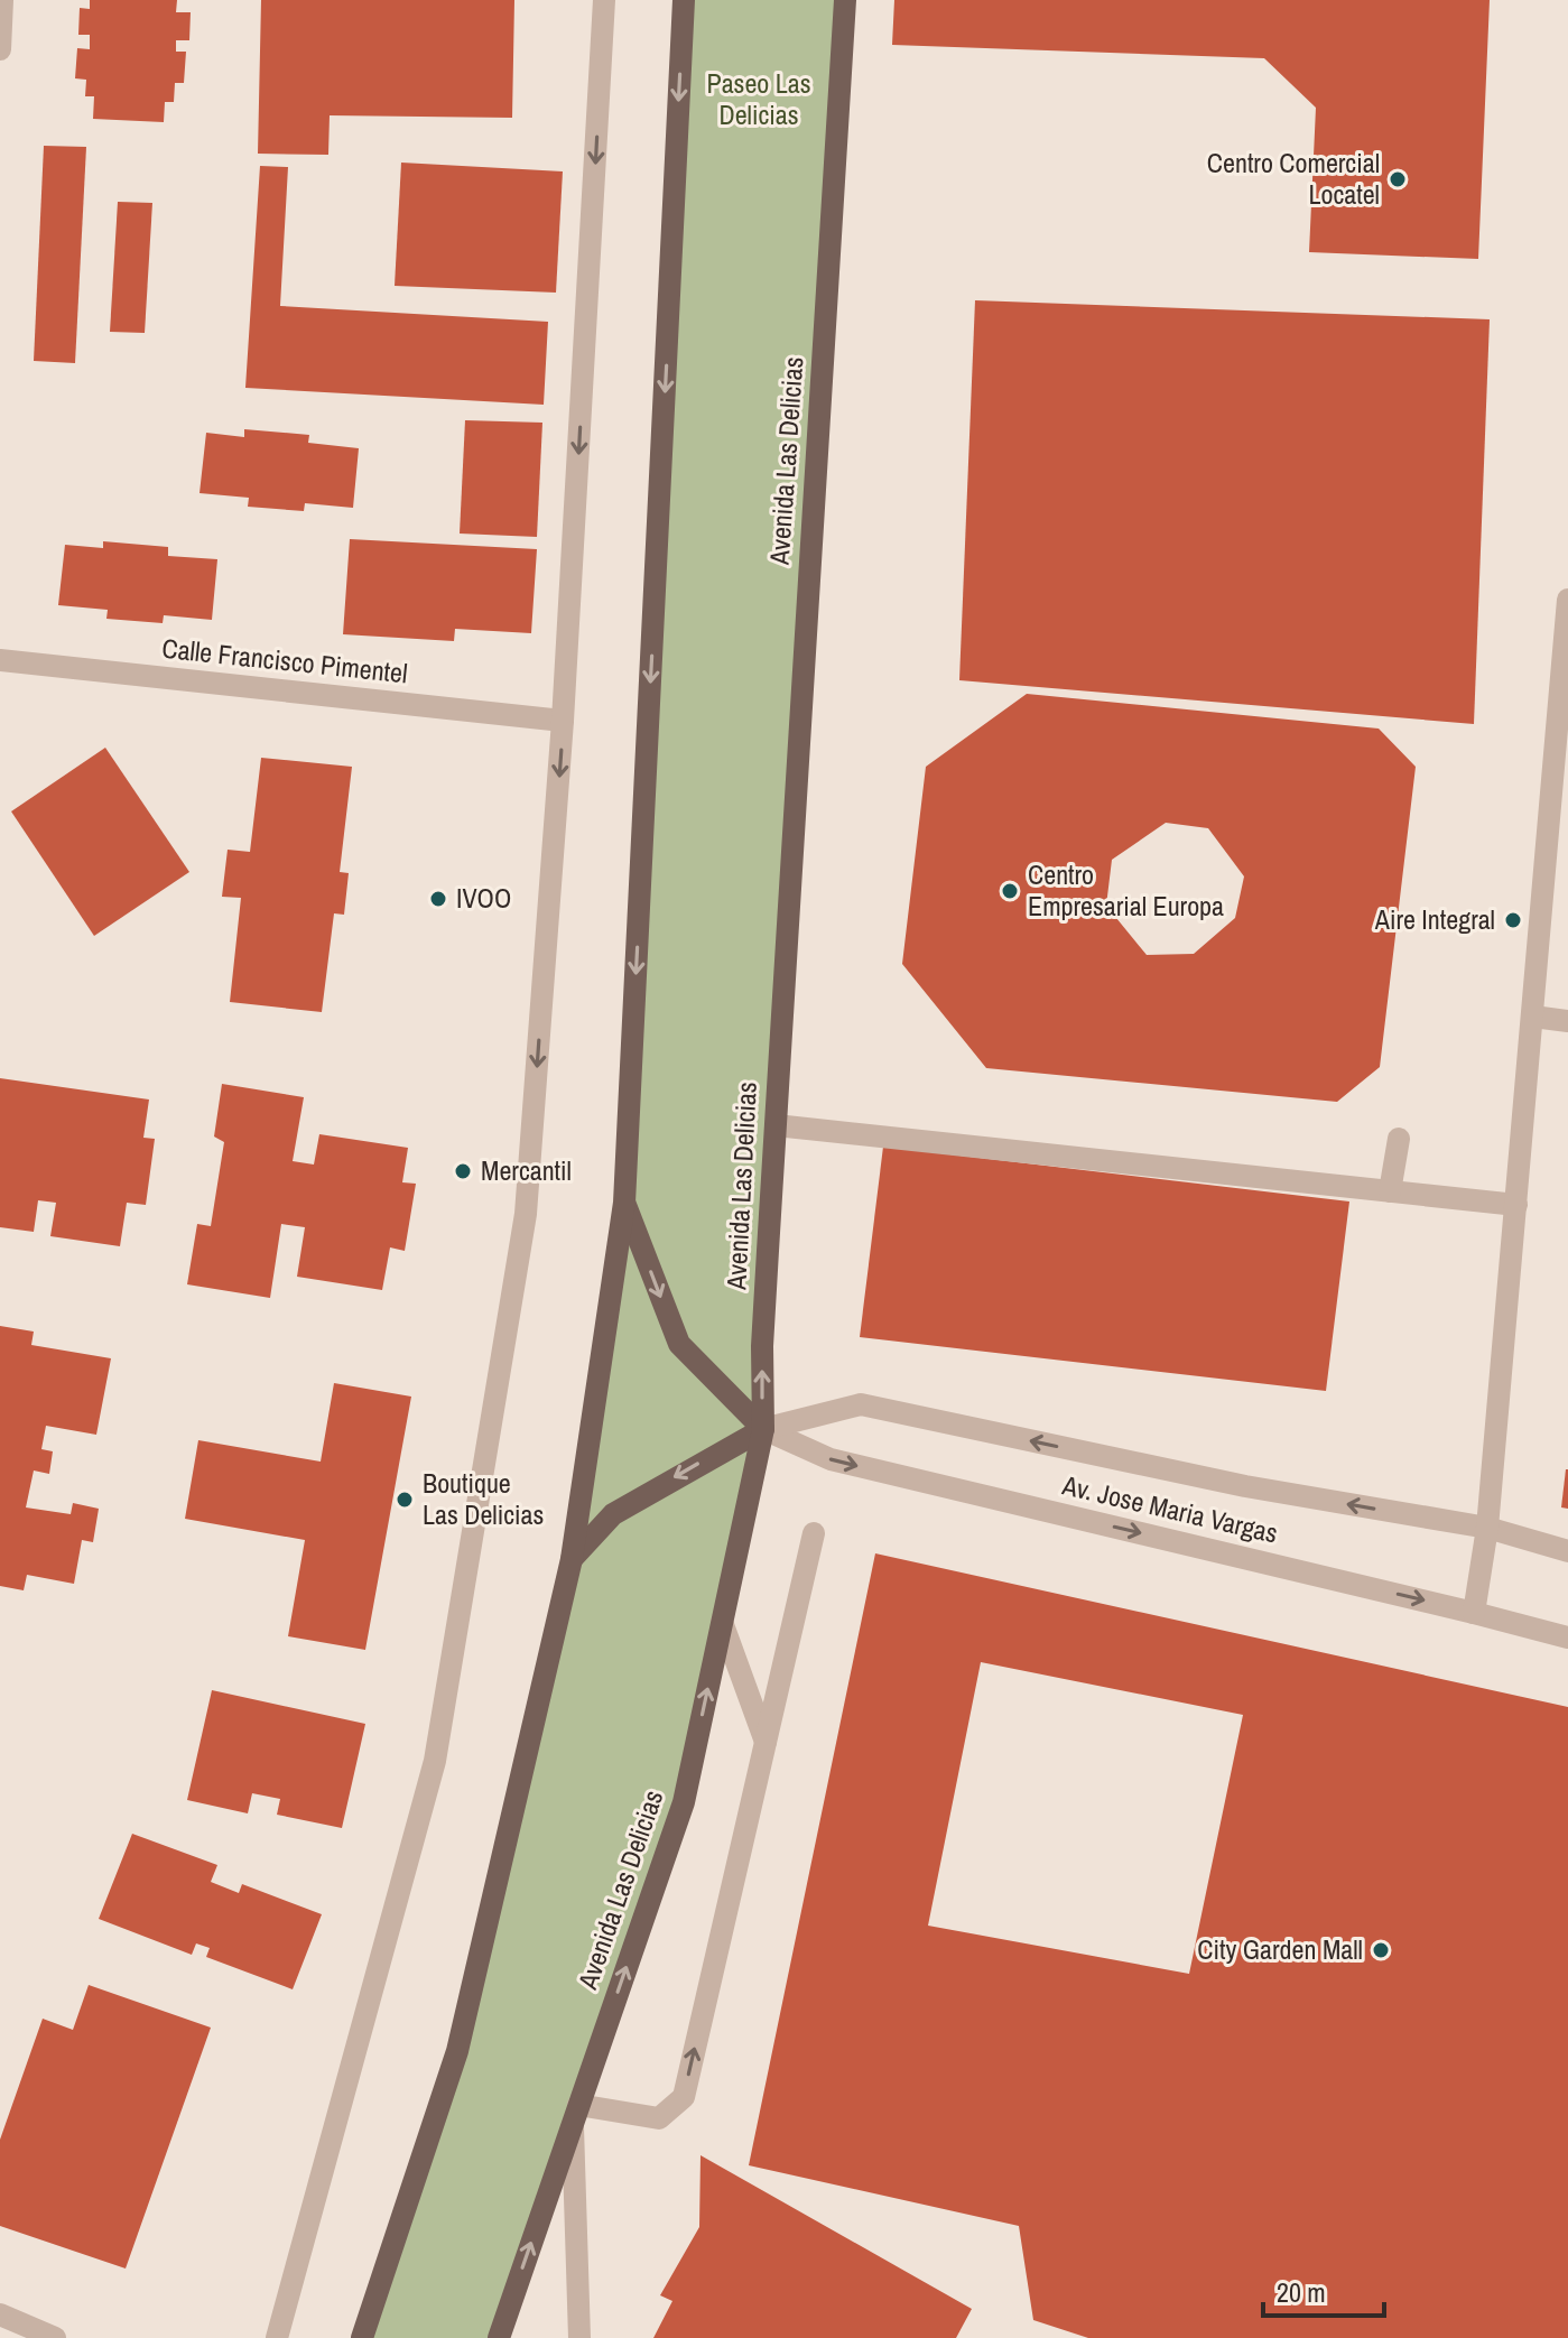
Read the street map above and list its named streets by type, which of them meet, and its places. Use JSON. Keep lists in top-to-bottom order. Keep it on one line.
{"streets":{"main road":["Avenida Las Delicias"],"street":["Calle Francisco Pimentel","Av. Jose Maria Vargas"]},"crossings":[["Avenida Las Delicias","Av. Jose Maria Vargas"]],"parks":["Paseo Las Delicias"],"places":["Centro Comercial Locatel","Centro Empresarial Europa","IVOO","Aire Integral","Mercantil","Boutique Las Delicias","City Garden Mall"],"scale_bar":"20 m"}
